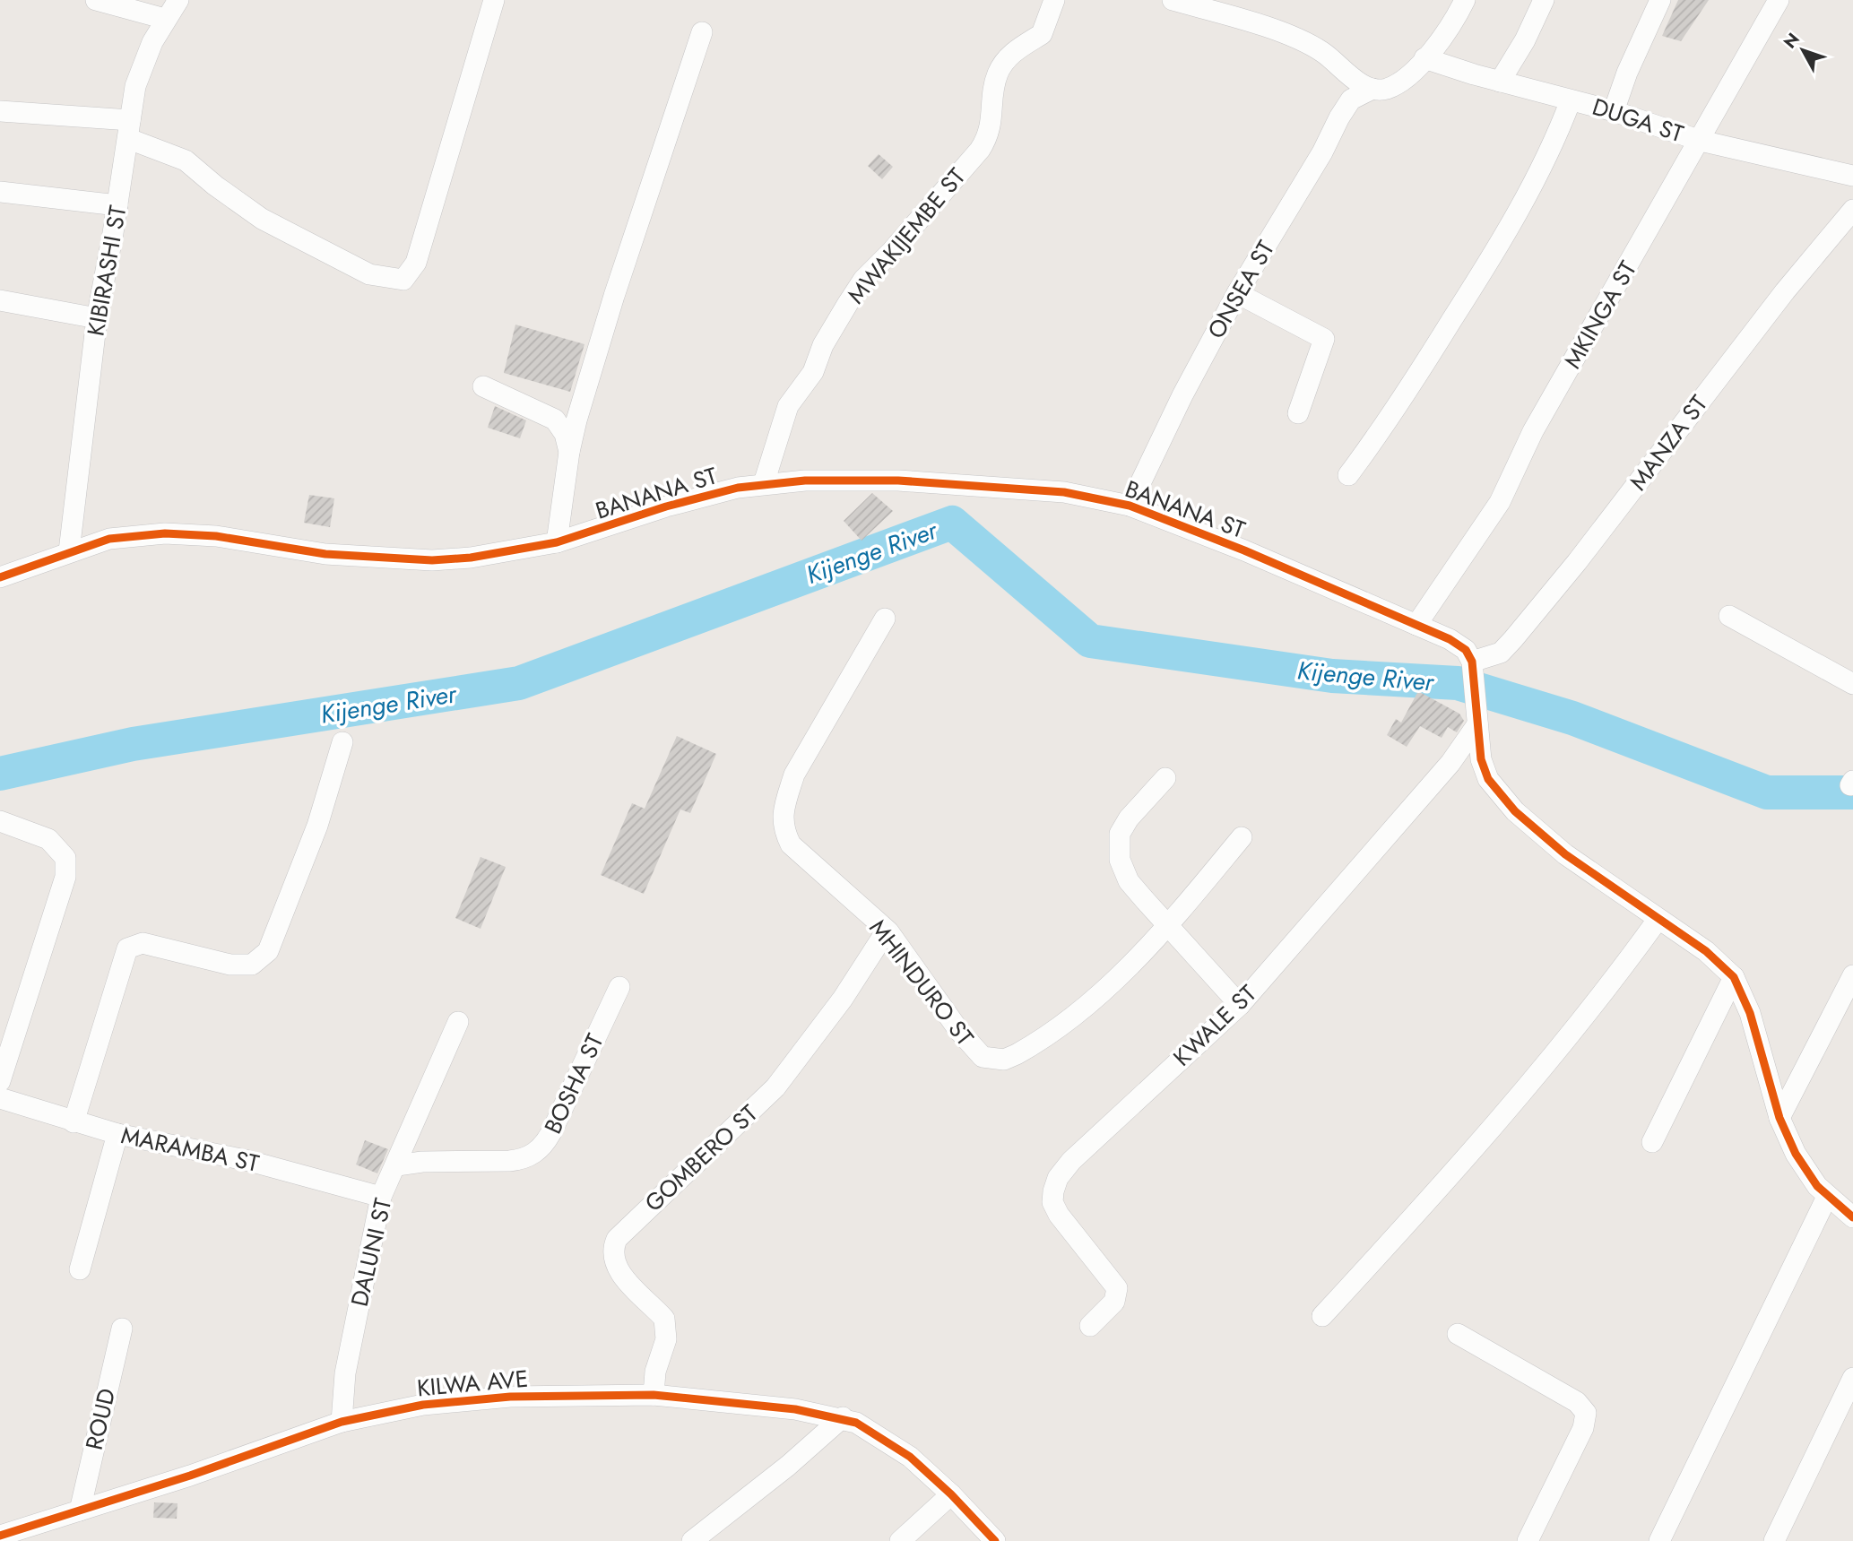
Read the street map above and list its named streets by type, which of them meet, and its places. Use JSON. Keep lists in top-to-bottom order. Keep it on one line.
{"streets":{"street":["DUGA ST","MWAKIJEMBE ST","KIBIRASHI ST","ONSEA ST","MKINGA ST","MANZA ST","BANANA ST","MHINDURO ST","KWALE ST","BOSHA ST","MARAMBA ST","GOMBERO ST","DALUNI ST","KILWA AVE","ROUD"]},"crossings":[["DUGA ST","ONSEA ST"],["DUGA ST","MKINGA ST"],["MWAKIJEMBE ST","BANANA ST"],["KIBIRASHI ST","BANANA ST"],["ONSEA ST","BANANA ST"],["MKINGA ST","BANANA ST"],["MANZA ST","BANANA ST"],["MHINDURO ST","GOMBERO ST"],["BOSHA ST","DALUNI ST"],["MARAMBA ST","DALUNI ST"],["GOMBERO ST","KILWA AVE"],["DALUNI ST","KILWA AVE"],["KILWA AVE","ROUD"]],"water":["Kijenge River"],"north":"top left"}
